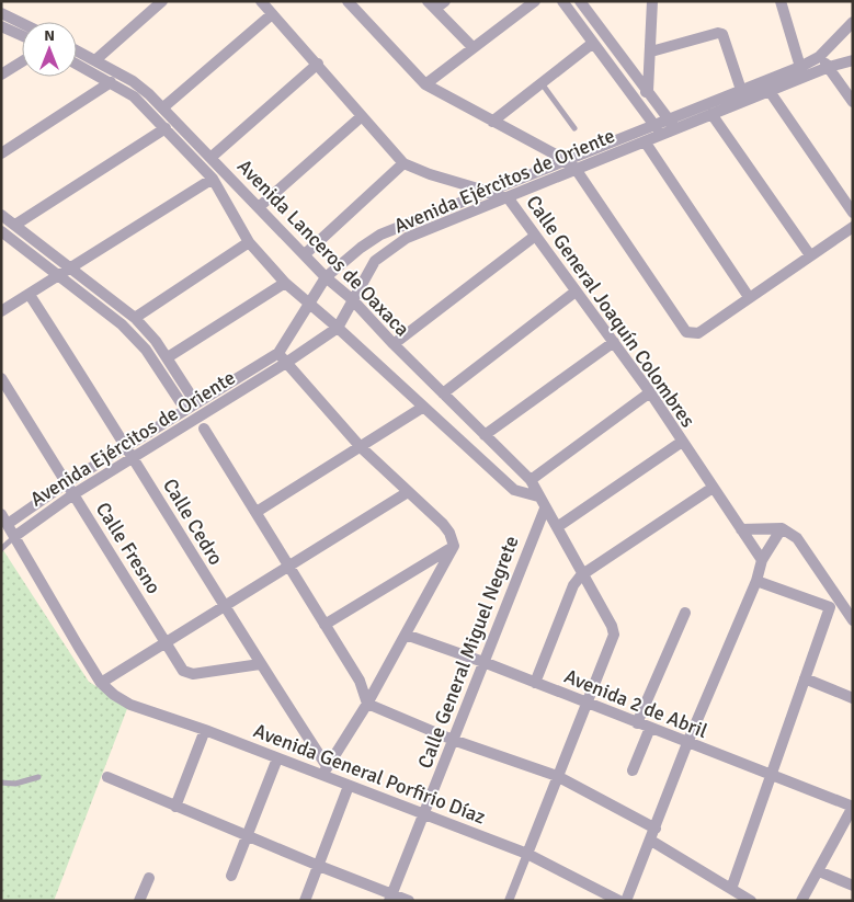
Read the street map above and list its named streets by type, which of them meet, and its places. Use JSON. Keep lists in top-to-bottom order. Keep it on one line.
{"streets":{"street":["Avenida Ejércitos de Oriente","Avenida Lanceros de Oaxaca","Calle General Joaquín Colombres","Calle Cedro","Calle Fresno","Calle General Miguel Negrete","Avenida 2 de Abril","Avenida General Porfirio Díaz"]},"crossings":[["Avenida Ejércitos de Oriente","Avenida Lanceros de Oaxaca"],["Avenida Ejércitos de Oriente","Calle General Joaquín Colombres"],["Avenida Ejércitos de Oriente","Calle Cedro"],["Avenida Ejércitos de Oriente","Calle Fresno"],["Avenida Lanceros de Oaxaca","Calle General Miguel Negrete"],["Avenida Lanceros de Oaxaca","Avenida 2 de Abril"],["Calle Cedro","Calle Fresno"],["Calle Cedro","Avenida General Porfirio Díaz"],["Calle General Miguel Negrete","Avenida 2 de Abril"],["Calle General Miguel Negrete","Avenida General Porfirio Díaz"]],"north":"top"}
